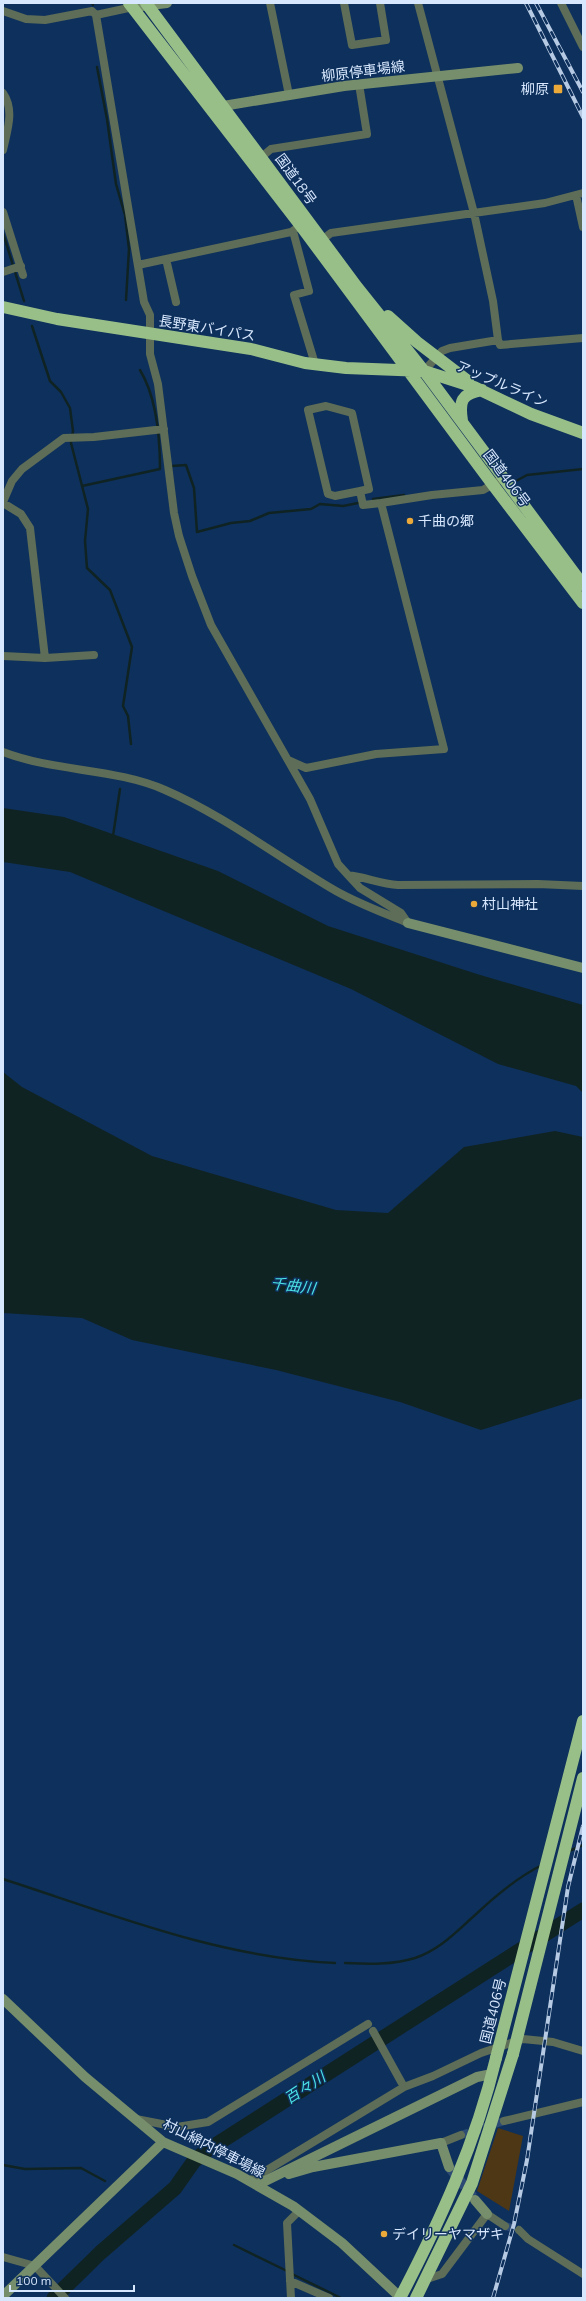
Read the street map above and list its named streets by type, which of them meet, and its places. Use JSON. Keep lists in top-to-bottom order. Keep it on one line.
{"streets":{"highway":["国道18号","長野東バイパス","アップルライン","国道406号"],"street":["柳原停車場線","村山綿内停車場線"]},"crossings":[["柳原停車場線","国道18号"],["国道18号","長野東バイパス"],["国道18号","アップルライン"],["国道18号","国道406号"],["長野東バイパス","アップルライン"],["長野東バイパス","国道406号"],["アップルライン","国道406号"],["国道406号","村山綿内停車場線"]],"water":["千曲川","百々川"],"places":{"transit":["柳原"],"other":["千曲の郷","村山神社","デイリーヤマザキ"]},"scale_bar":"100 m"}
